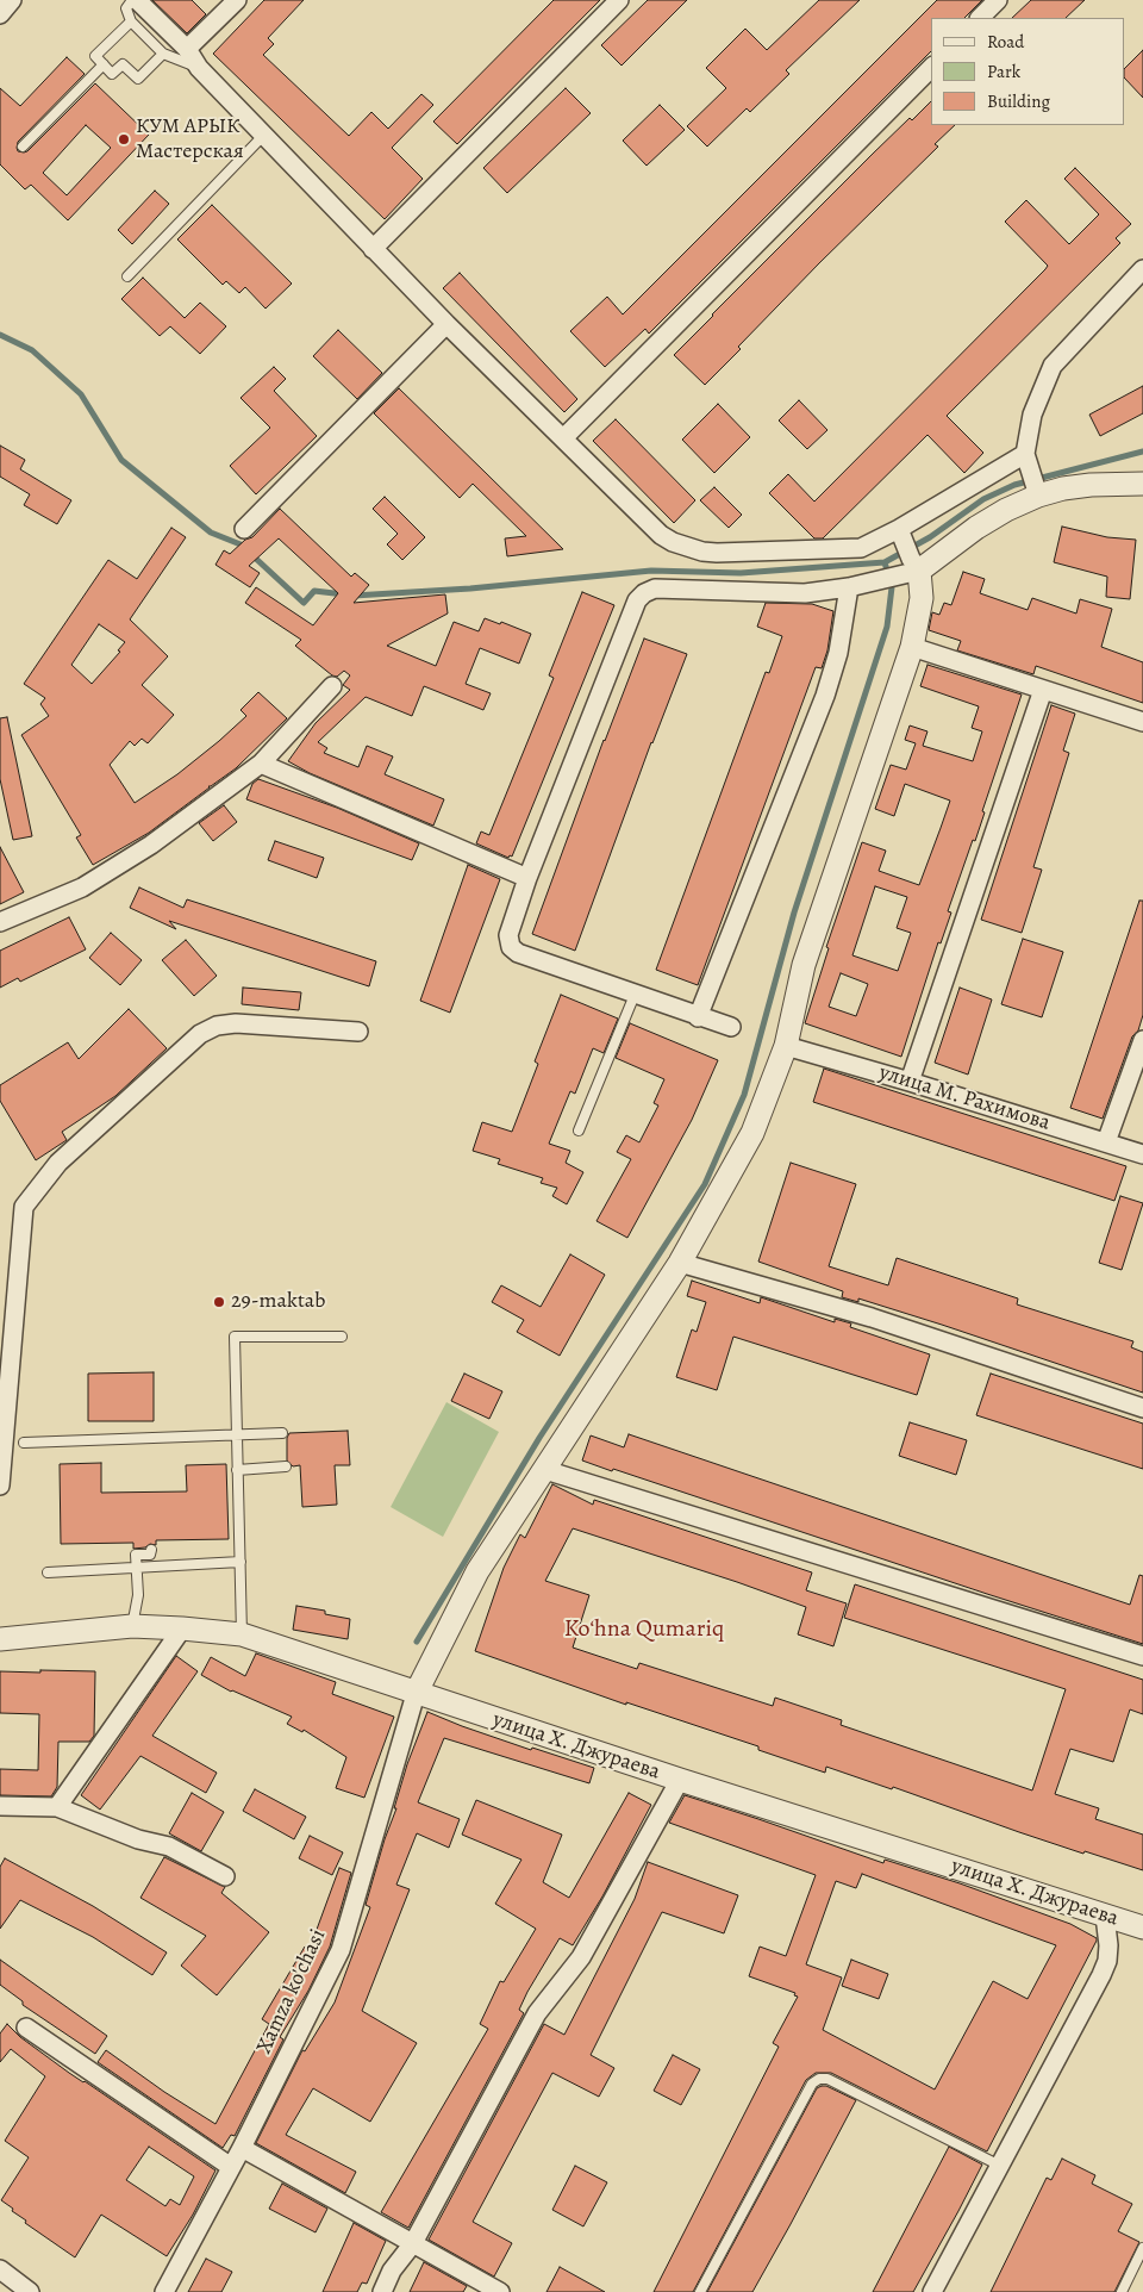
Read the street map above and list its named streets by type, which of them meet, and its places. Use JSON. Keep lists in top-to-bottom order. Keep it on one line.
{"streets":{"street":["улица М. Рахимова","улица Х. Джураева","Xamza ko'chasi"]},"crossings":[["улица Х. Джураева","Xamza ko'chasi"]],"districts":["Koʻhna Qumariq"],"places":["КУМ АРЫК Мастерская","29-maktab"],"legend":["Road","Park","Building"]}
